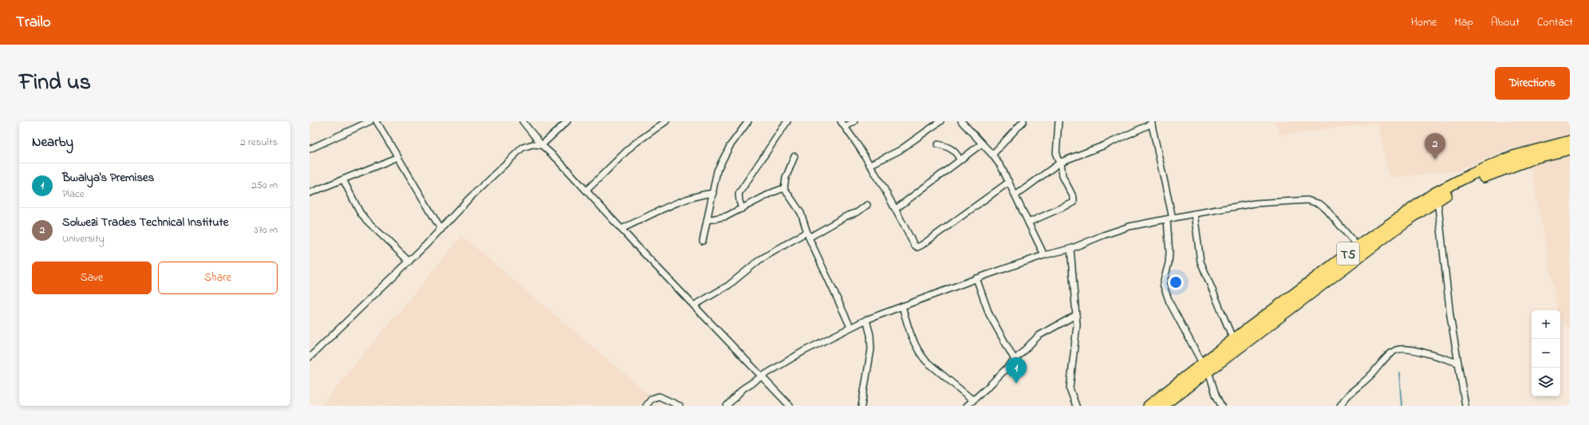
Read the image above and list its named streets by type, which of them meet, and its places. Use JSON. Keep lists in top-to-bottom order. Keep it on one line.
{"streets":{"highway":["T5"]},"page":{"header":"Trailo","nav":["Home","Map","About","Contact"],"title":"Find us","buttons":["Directions",["Save","Share"]],"heading":["Nearby","2 results"],"pins":["2","1"],"list":[{"mark":"1","name":"Bwalya's Premises","note":"Place","value":"250 m"},{"mark":"2","name":"Solwezi Trades Technical Institute","note":"University","value":"370 m"}],"map_buttons":["+","−"]}}
